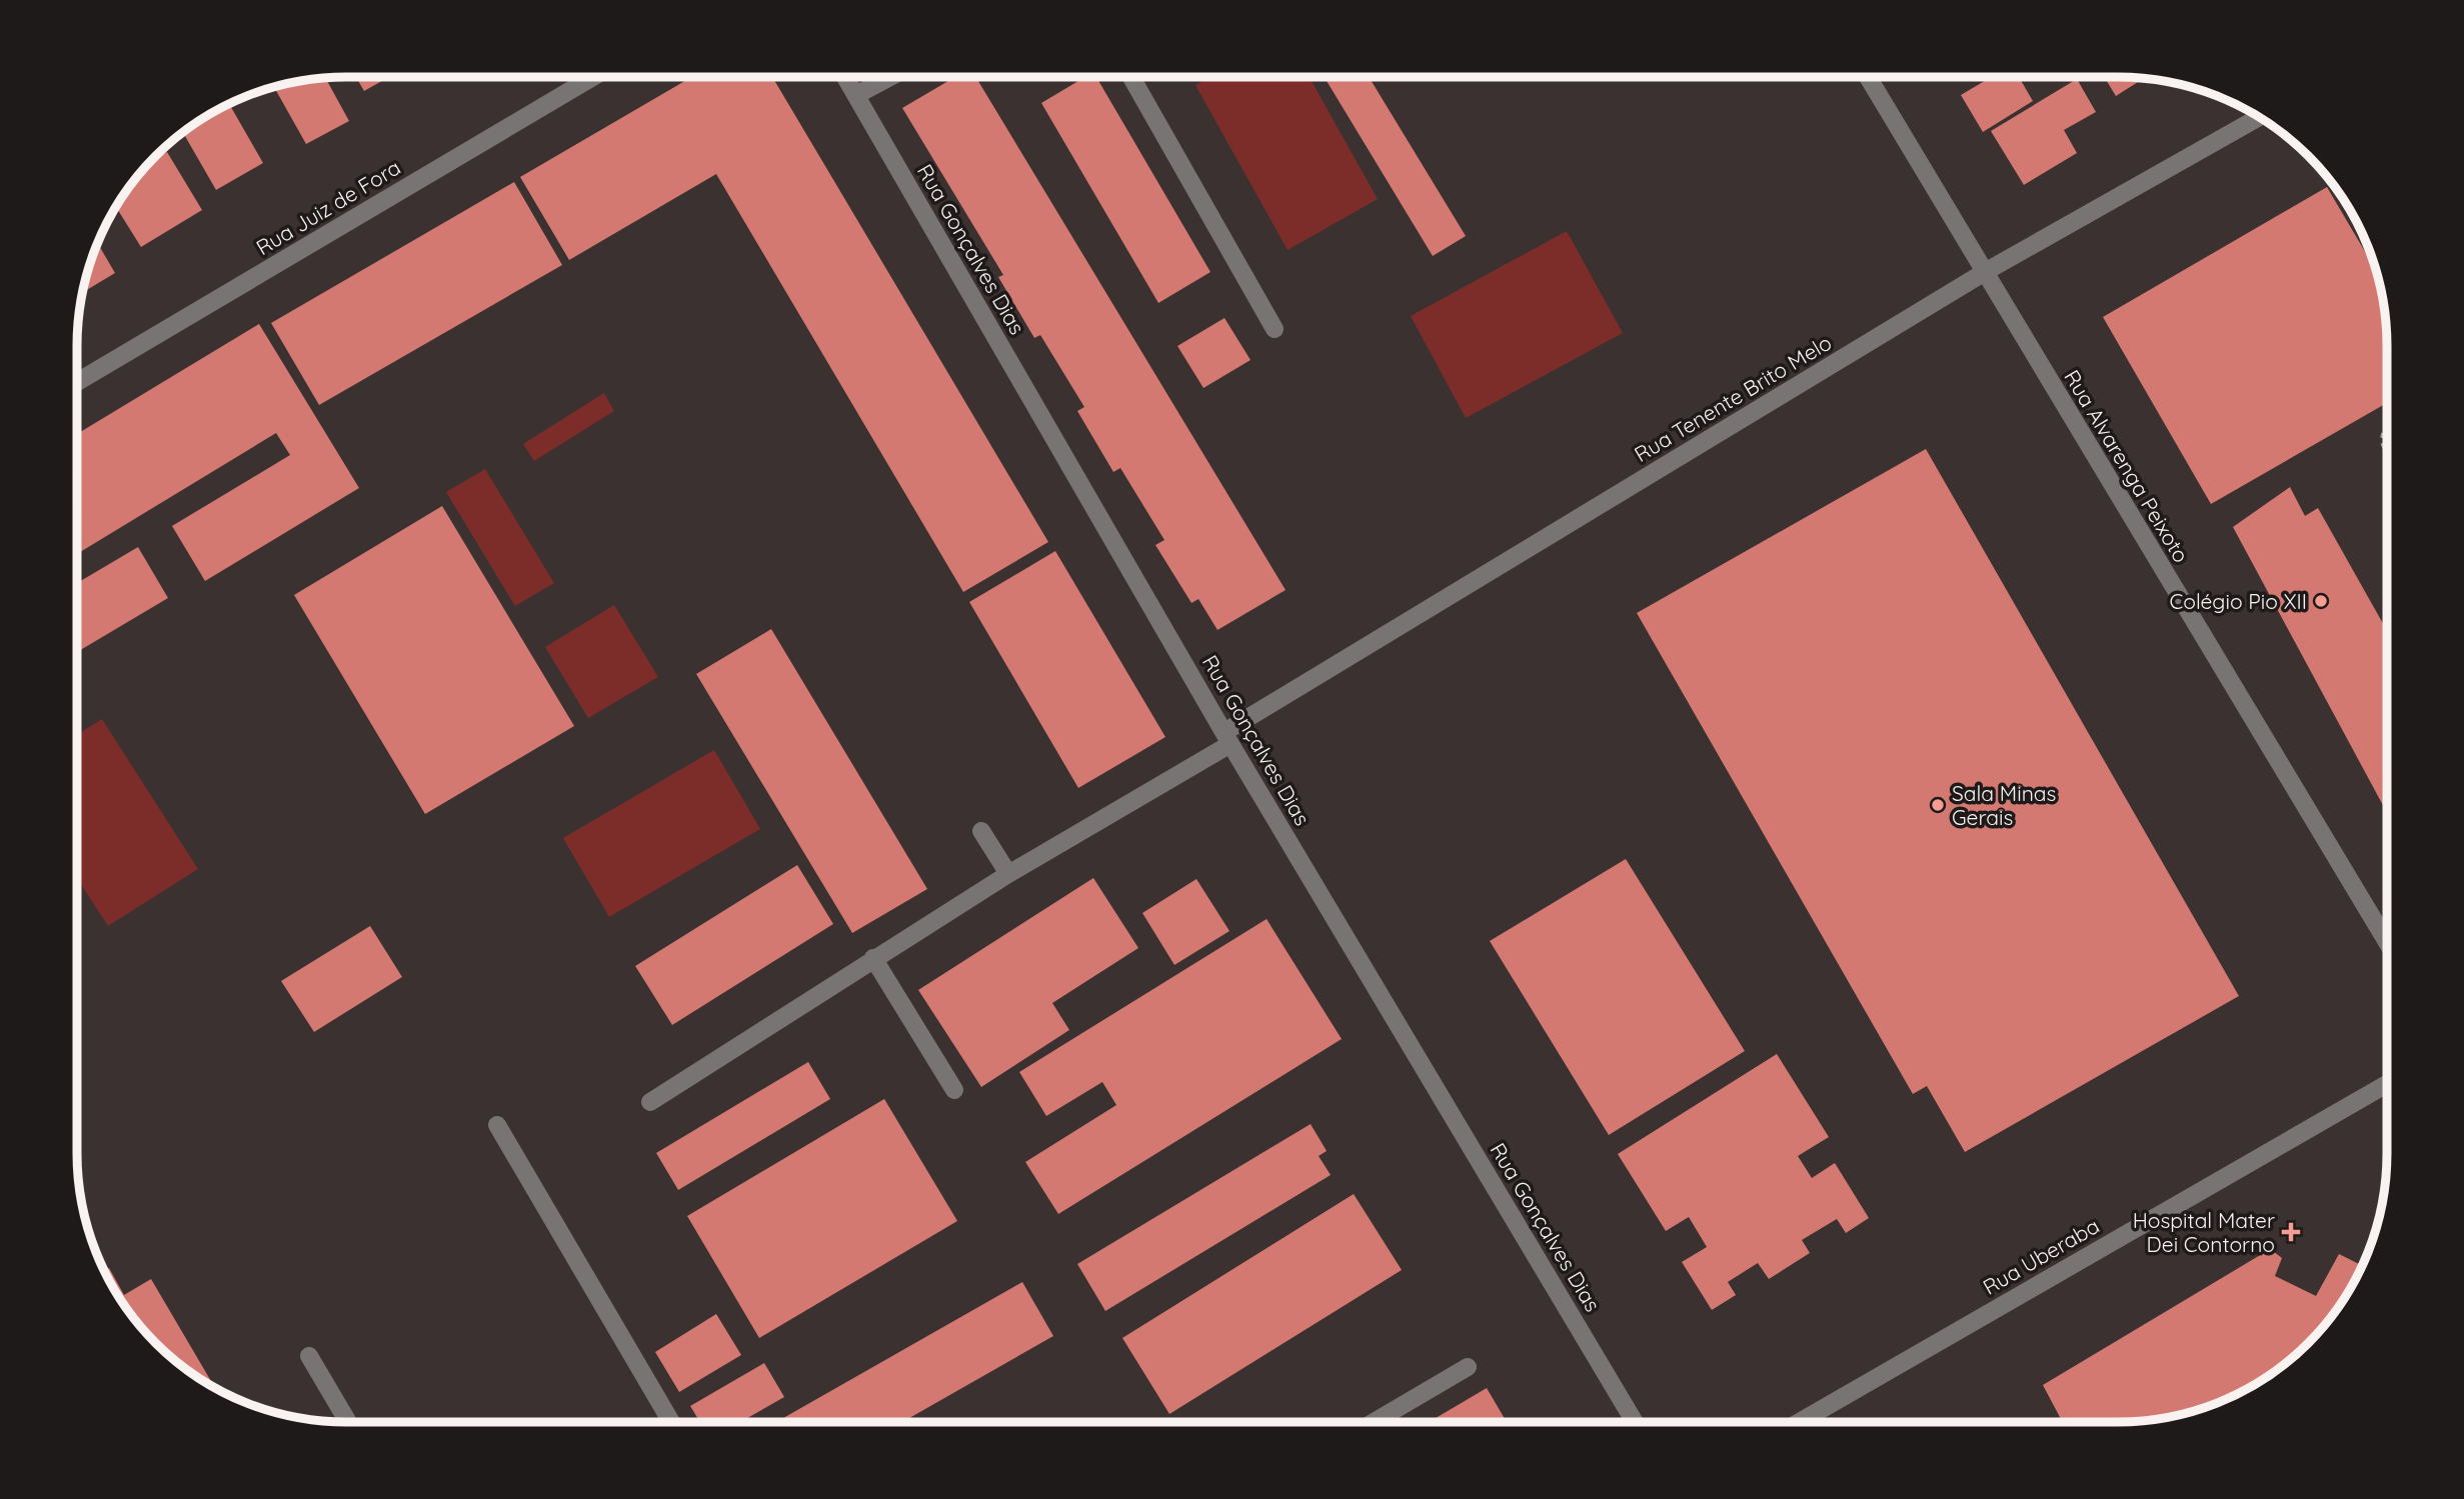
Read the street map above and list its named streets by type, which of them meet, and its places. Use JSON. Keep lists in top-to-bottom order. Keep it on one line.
{"streets":{"street":["Rua Juiz de Fora","Rua Gonçalves Dias","Rua Tenente Brito Melo","Rua Alvarenga Peixoto","Rua Uberaba"]},"crossings":[["Rua Gonçalves Dias","Rua Tenente Brito Melo"],["Rua Tenente Brito Melo","Rua Alvarenga Peixoto"]],"places":{"other":["Colégio Pio XII","Sala Minas Gerais"],"health":["Hospital Mater Dei Contorno"]}}
